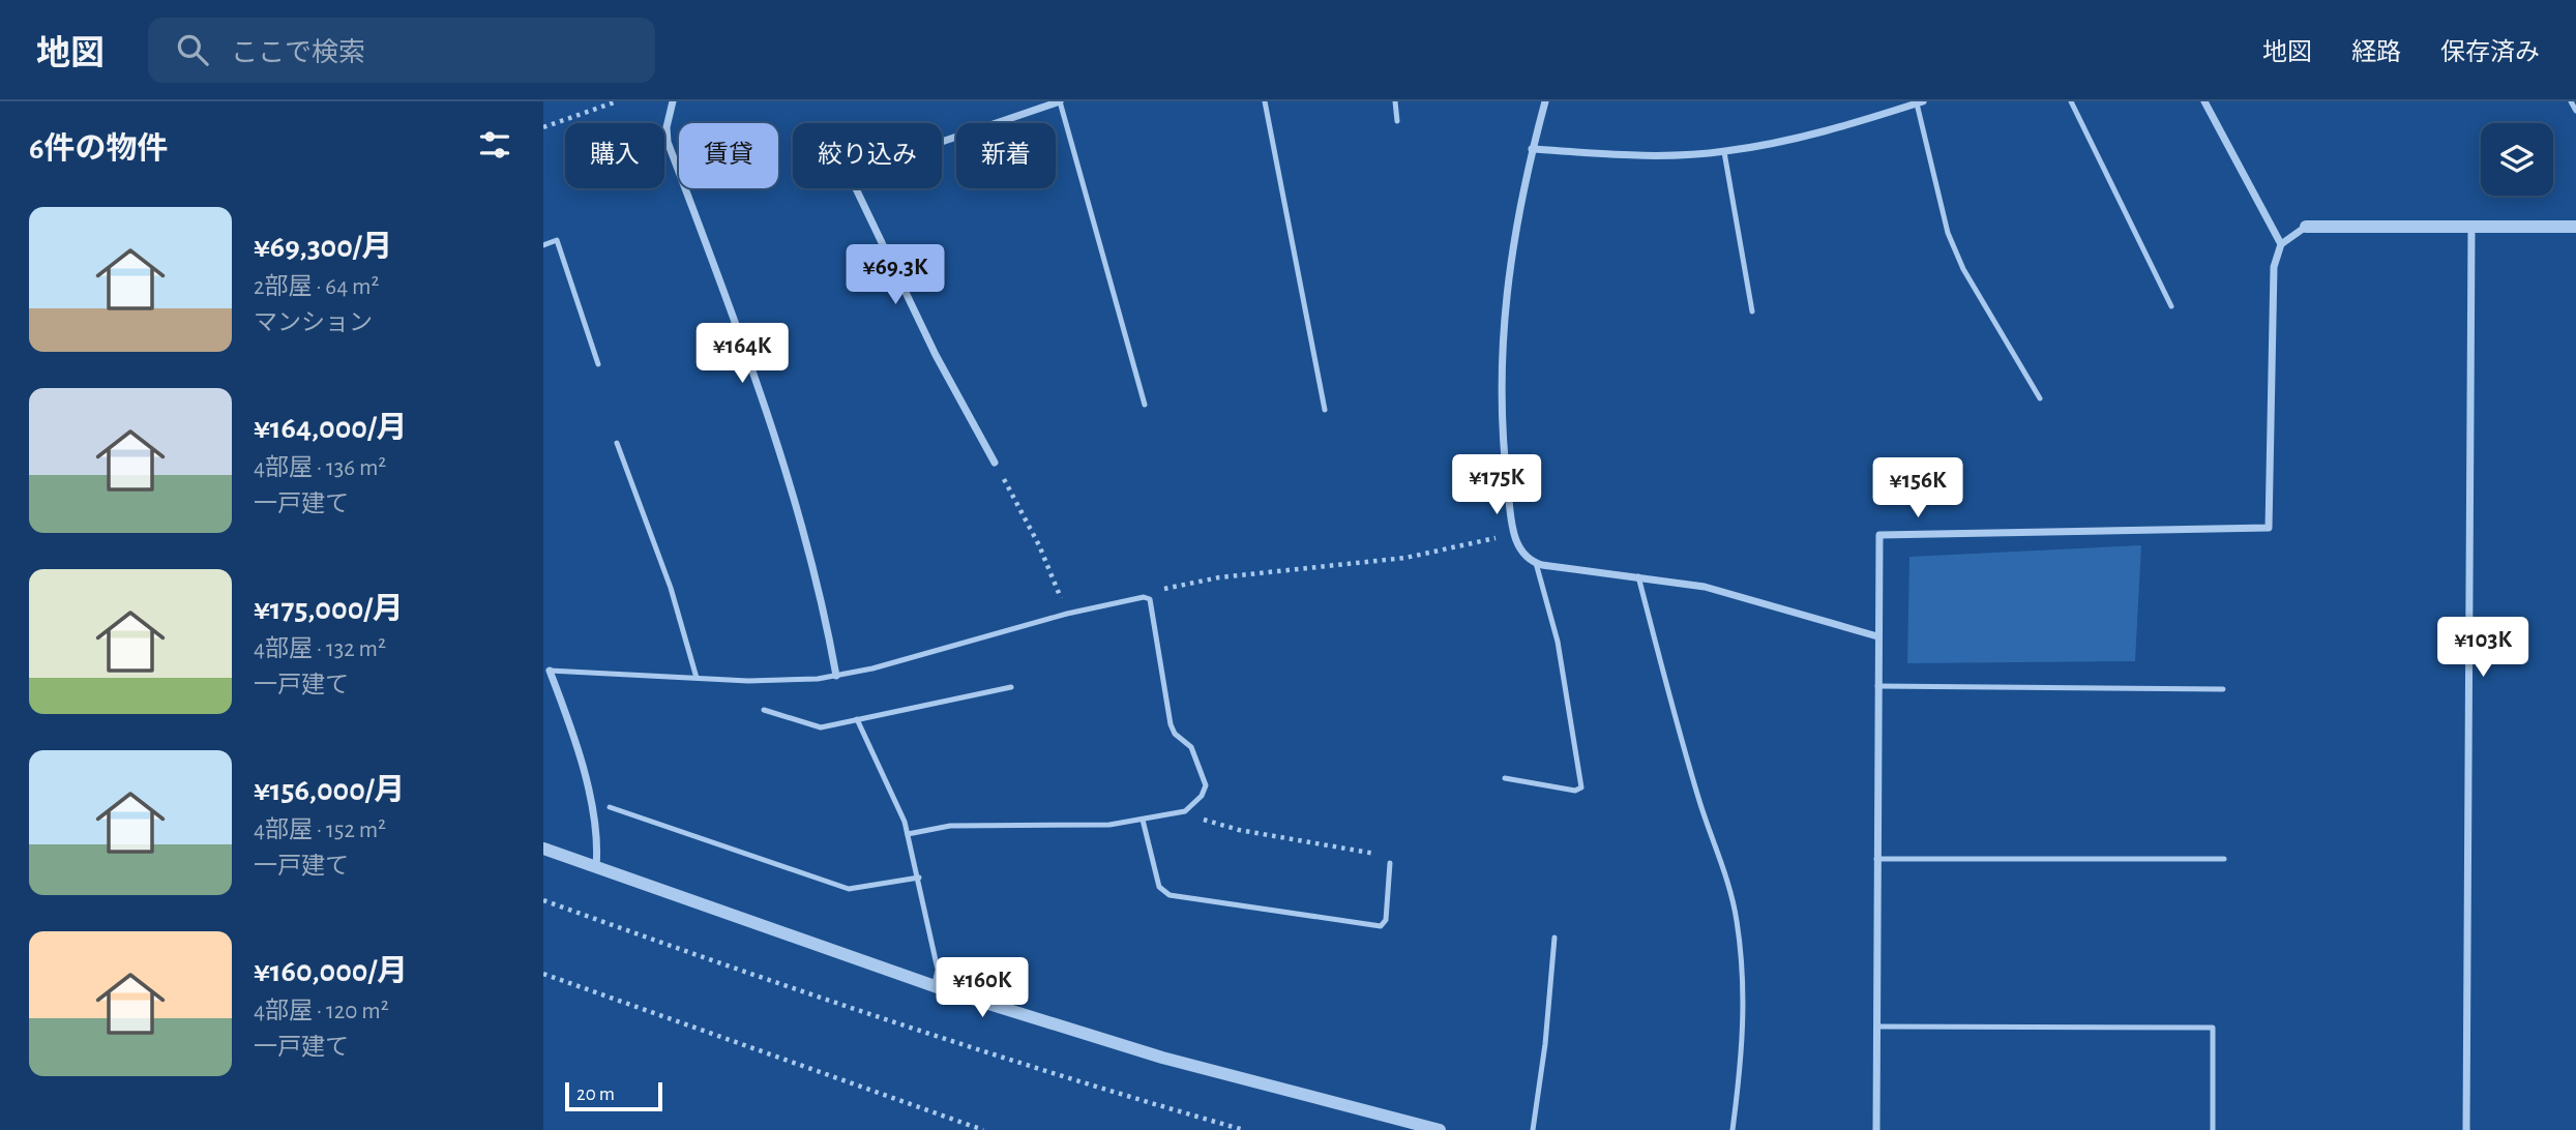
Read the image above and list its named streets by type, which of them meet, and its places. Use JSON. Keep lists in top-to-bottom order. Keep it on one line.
{"scale_bar":"20 m","page":{"header":"地図","search":"ここで検索","nav":["地図","経路","保存済み"],"heading":"6件の物件","chip":["購入","賃貸","絞り込み","新着"],"list":[{"name":"¥69,300/月","note":"2部屋 · 64 m² · マンション"},{"name":"¥164,000/月","note":"4部屋 · 136 m² · 一戸建て"},{"name":"¥175,000/月","note":"4部屋 · 132 m² · 一戸建て"},{"name":"¥156,000/月","note":"4部屋 · 152 m² · 一戸建て"},{"name":"¥160,000/月","note":"4部屋 · 120 m² · 一戸建て"}],"price":["¥69.3K","¥164K","¥175K","¥156K","¥103K","¥160K"],"scale":"20 m"}}
